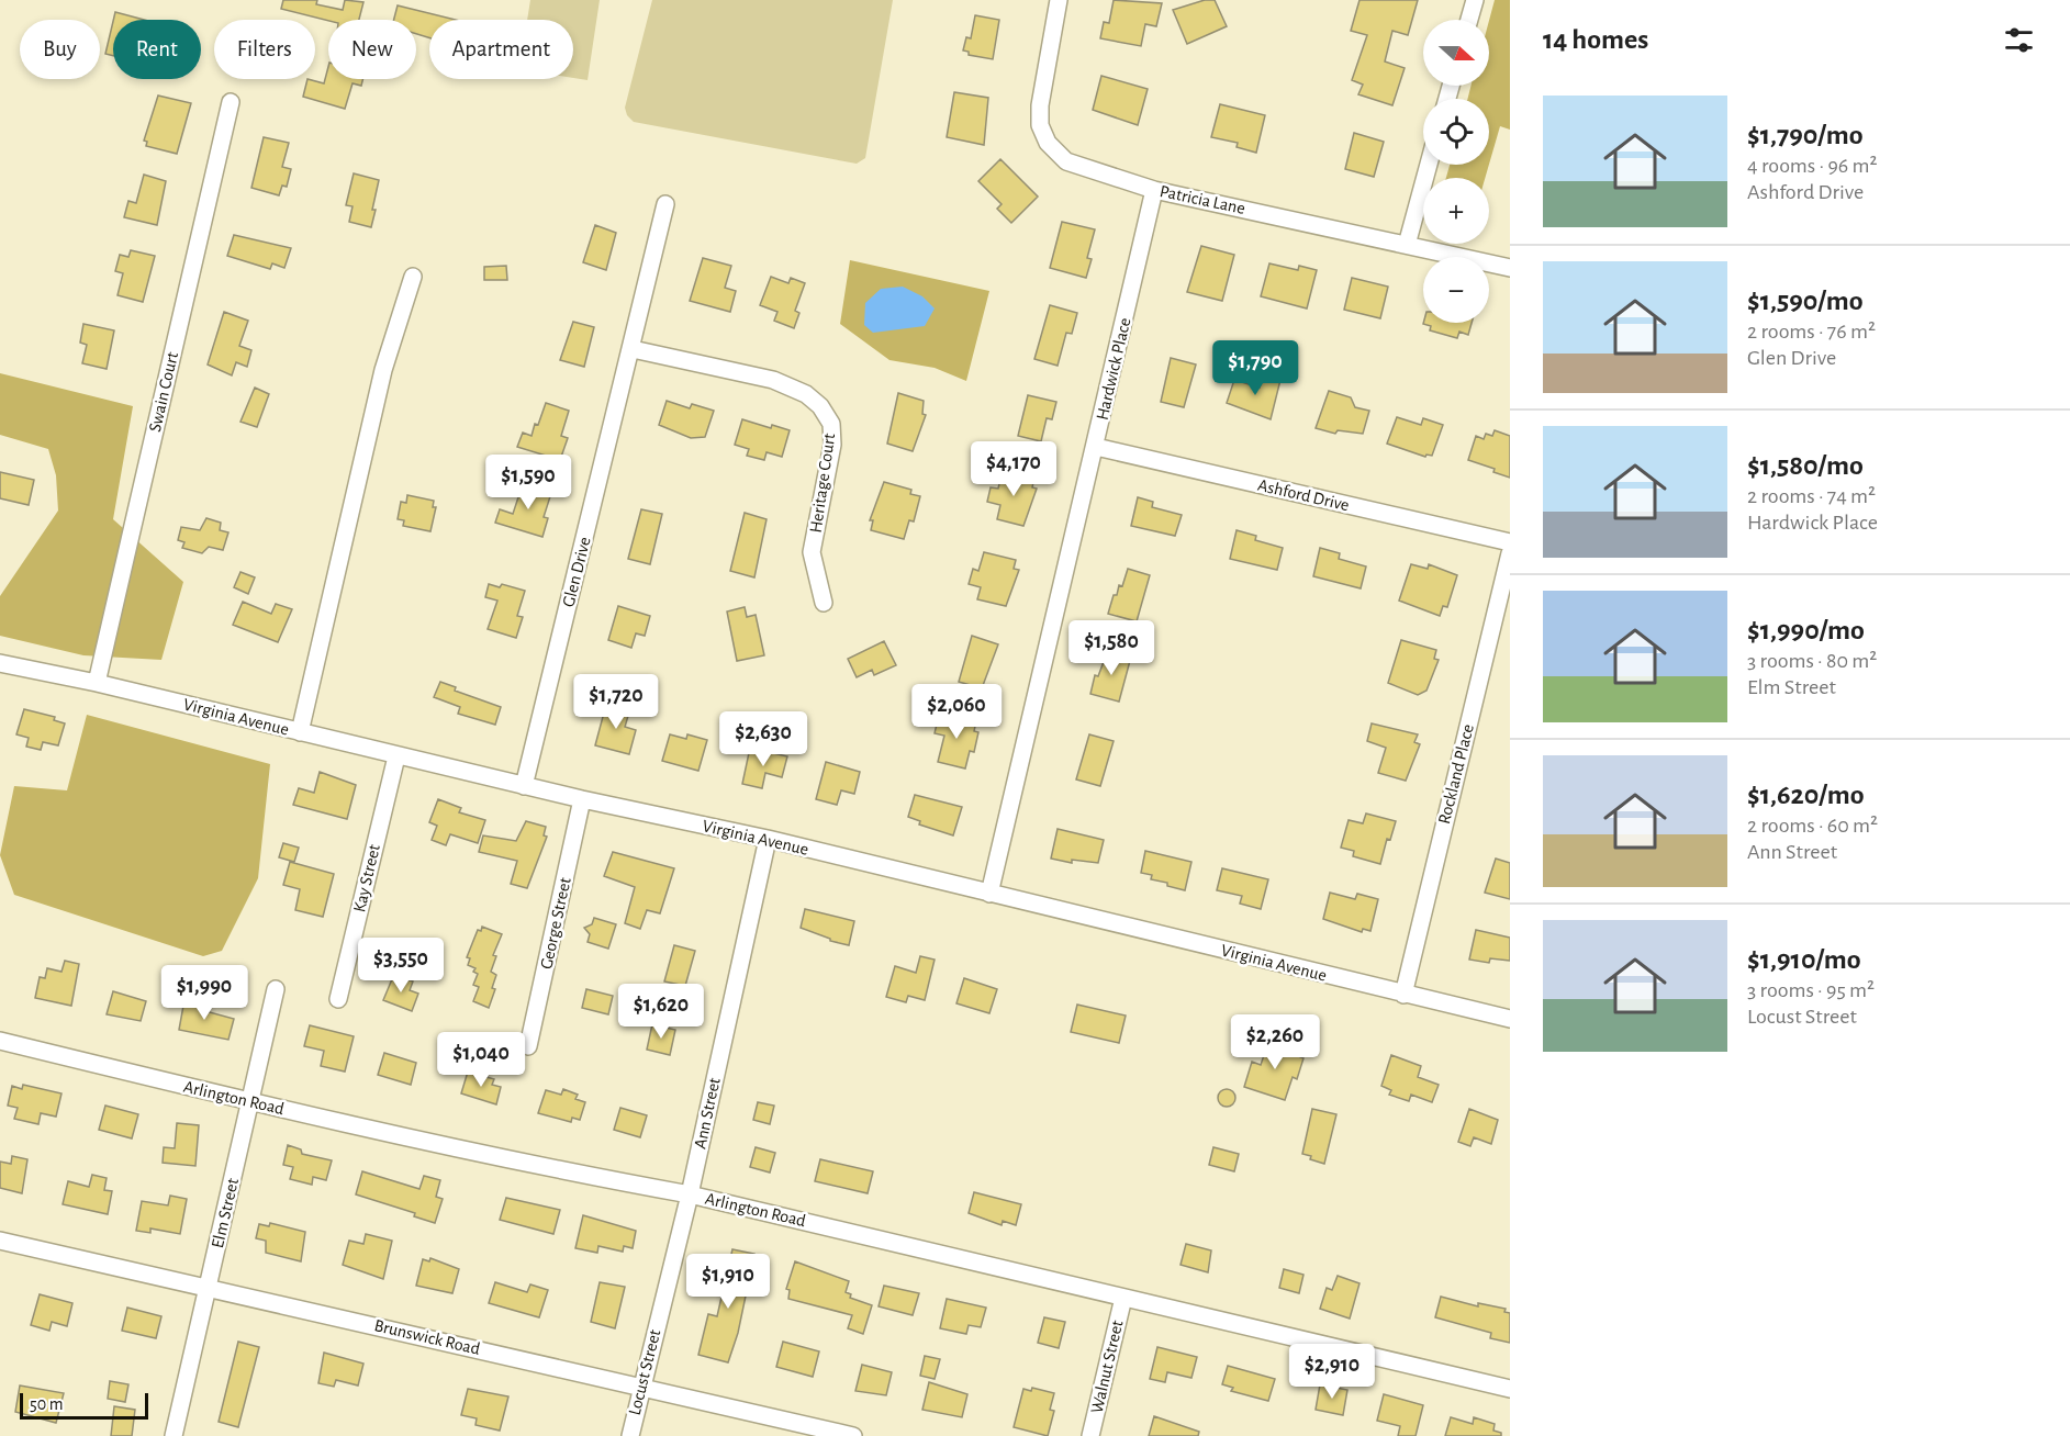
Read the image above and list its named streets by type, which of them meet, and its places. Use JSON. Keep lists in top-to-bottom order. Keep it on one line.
{"streets":{"street":["Patricia Lane","Hardwick Place","Swain Court","Heritage Court","Ashford Drive","Glen Drive","Virginia Avenue","Rockland Place","Kay Street","George Street","Arlington Road","Ann Street","Elm Street","Brunswick Road","Walnut Street","Locust Street"]},"crossings":[["Patricia Lane","Hardwick Place"],["Hardwick Place","Ashford Drive"],["Hardwick Place","Virginia Avenue"],["Swain Court","Virginia Avenue"],["Heritage Court","Glen Drive"],["Glen Drive","Virginia Avenue"],["Virginia Avenue","Rockland Place"],["Virginia Avenue","Kay Street"],["Virginia Avenue","George Street"],["Virginia Avenue","Ann Street"],["Arlington Road","Ann Street"],["Arlington Road","Elm Street"],["Arlington Road","Walnut Street"],["Arlington Road","Locust Street"],["Ann Street","Locust Street"],["Elm Street","Brunswick Road"],["Brunswick Road","Locust Street"]],"scale_bar":"50 m","north":"right","page":{"heading":"14 homes","map_buttons":["+","−"],"chip":["Buy","Rent","Filters","New","Apartment"],"list":[{"name":"$1,790/mo","note":"4 rooms · 96 m² · Ashford Drive"},{"name":"$1,590/mo","note":"2 rooms · 76 m² · Glen Drive"},{"name":"$1,580/mo","note":"2 rooms · 74 m² · Hardwick Place"},{"name":"$1,990/mo","note":"3 rooms · 80 m² · Elm Street"},{"name":"$1,620/mo","note":"2 rooms · 60 m² · Ann Street"},{"name":"$1,910/mo","note":"3 rooms · 95 m² · Locust Street"}],"price":["$1,790","$4,170","$1,590","$1,580","$1,720","$2,060","$2,630","$3,550","$1,990","$1,620","$2,260","$1,040","$1,910","$2,910"],"scale":"50 m"}}
